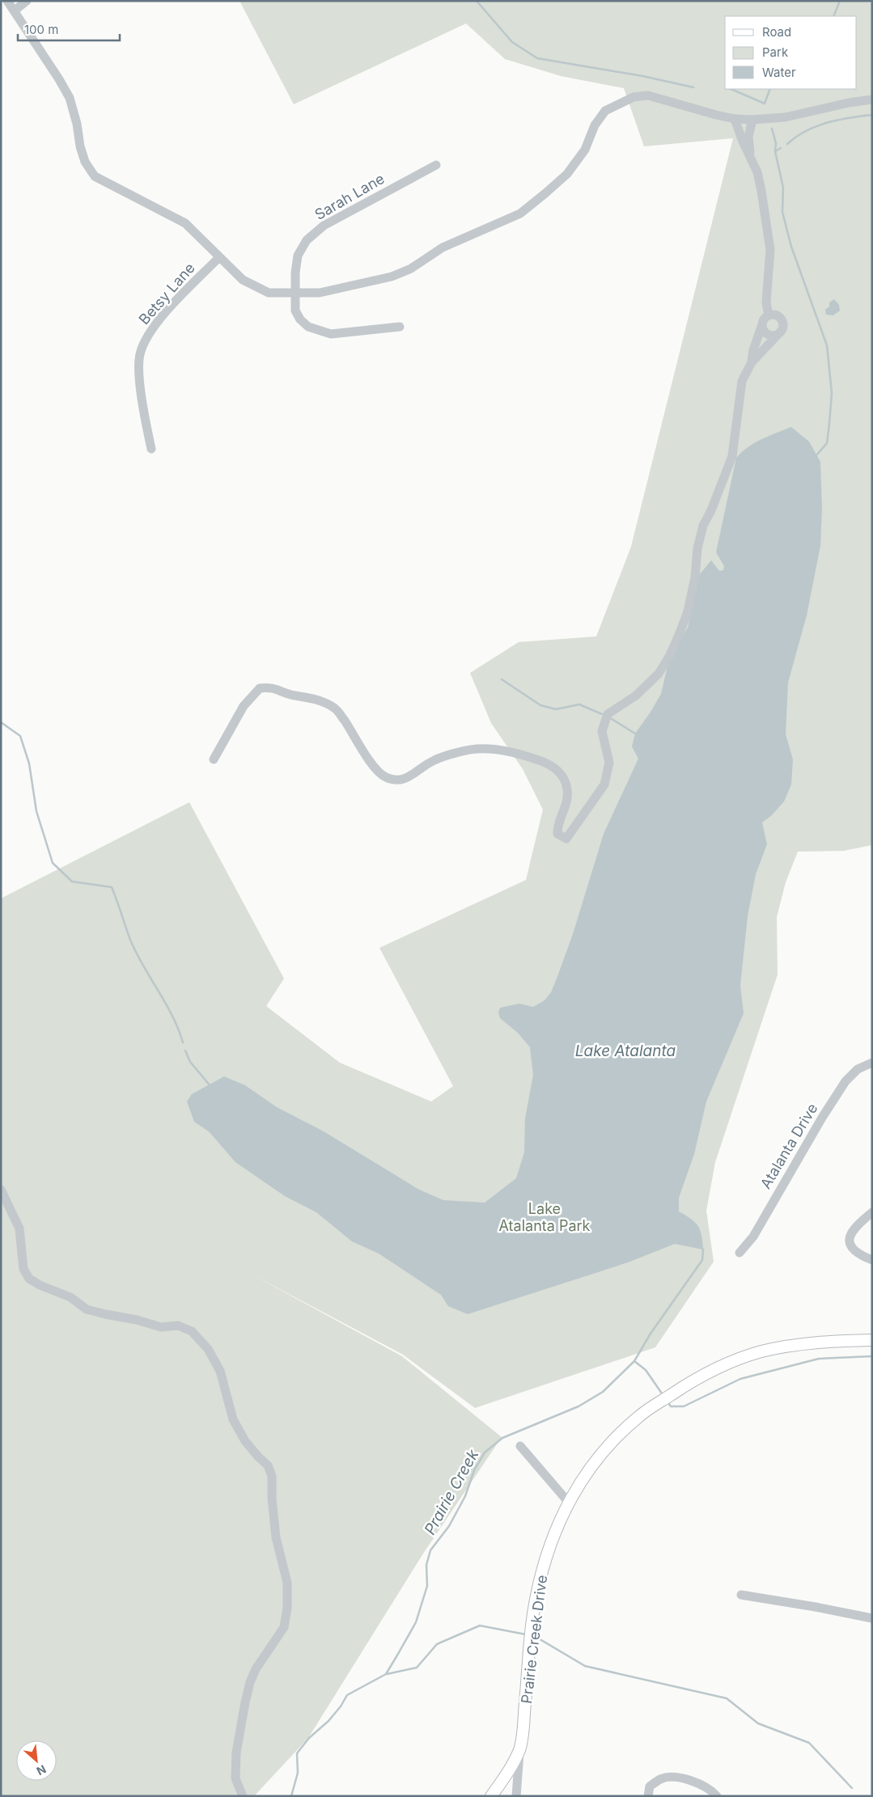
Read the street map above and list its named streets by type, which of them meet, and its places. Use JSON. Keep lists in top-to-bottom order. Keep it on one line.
{"streets":{"main road":["Prairie Creek Drive"],"street":["Sarah Lane","Betsy Lane","Atalanta Drive"]},"water":["Lake Atalanta","Prairie Creek"],"parks":["Lake Atalanta Park"],"legend":["Road","Park","Water"],"scale_bar":"100 m","north":"bottom right"}
